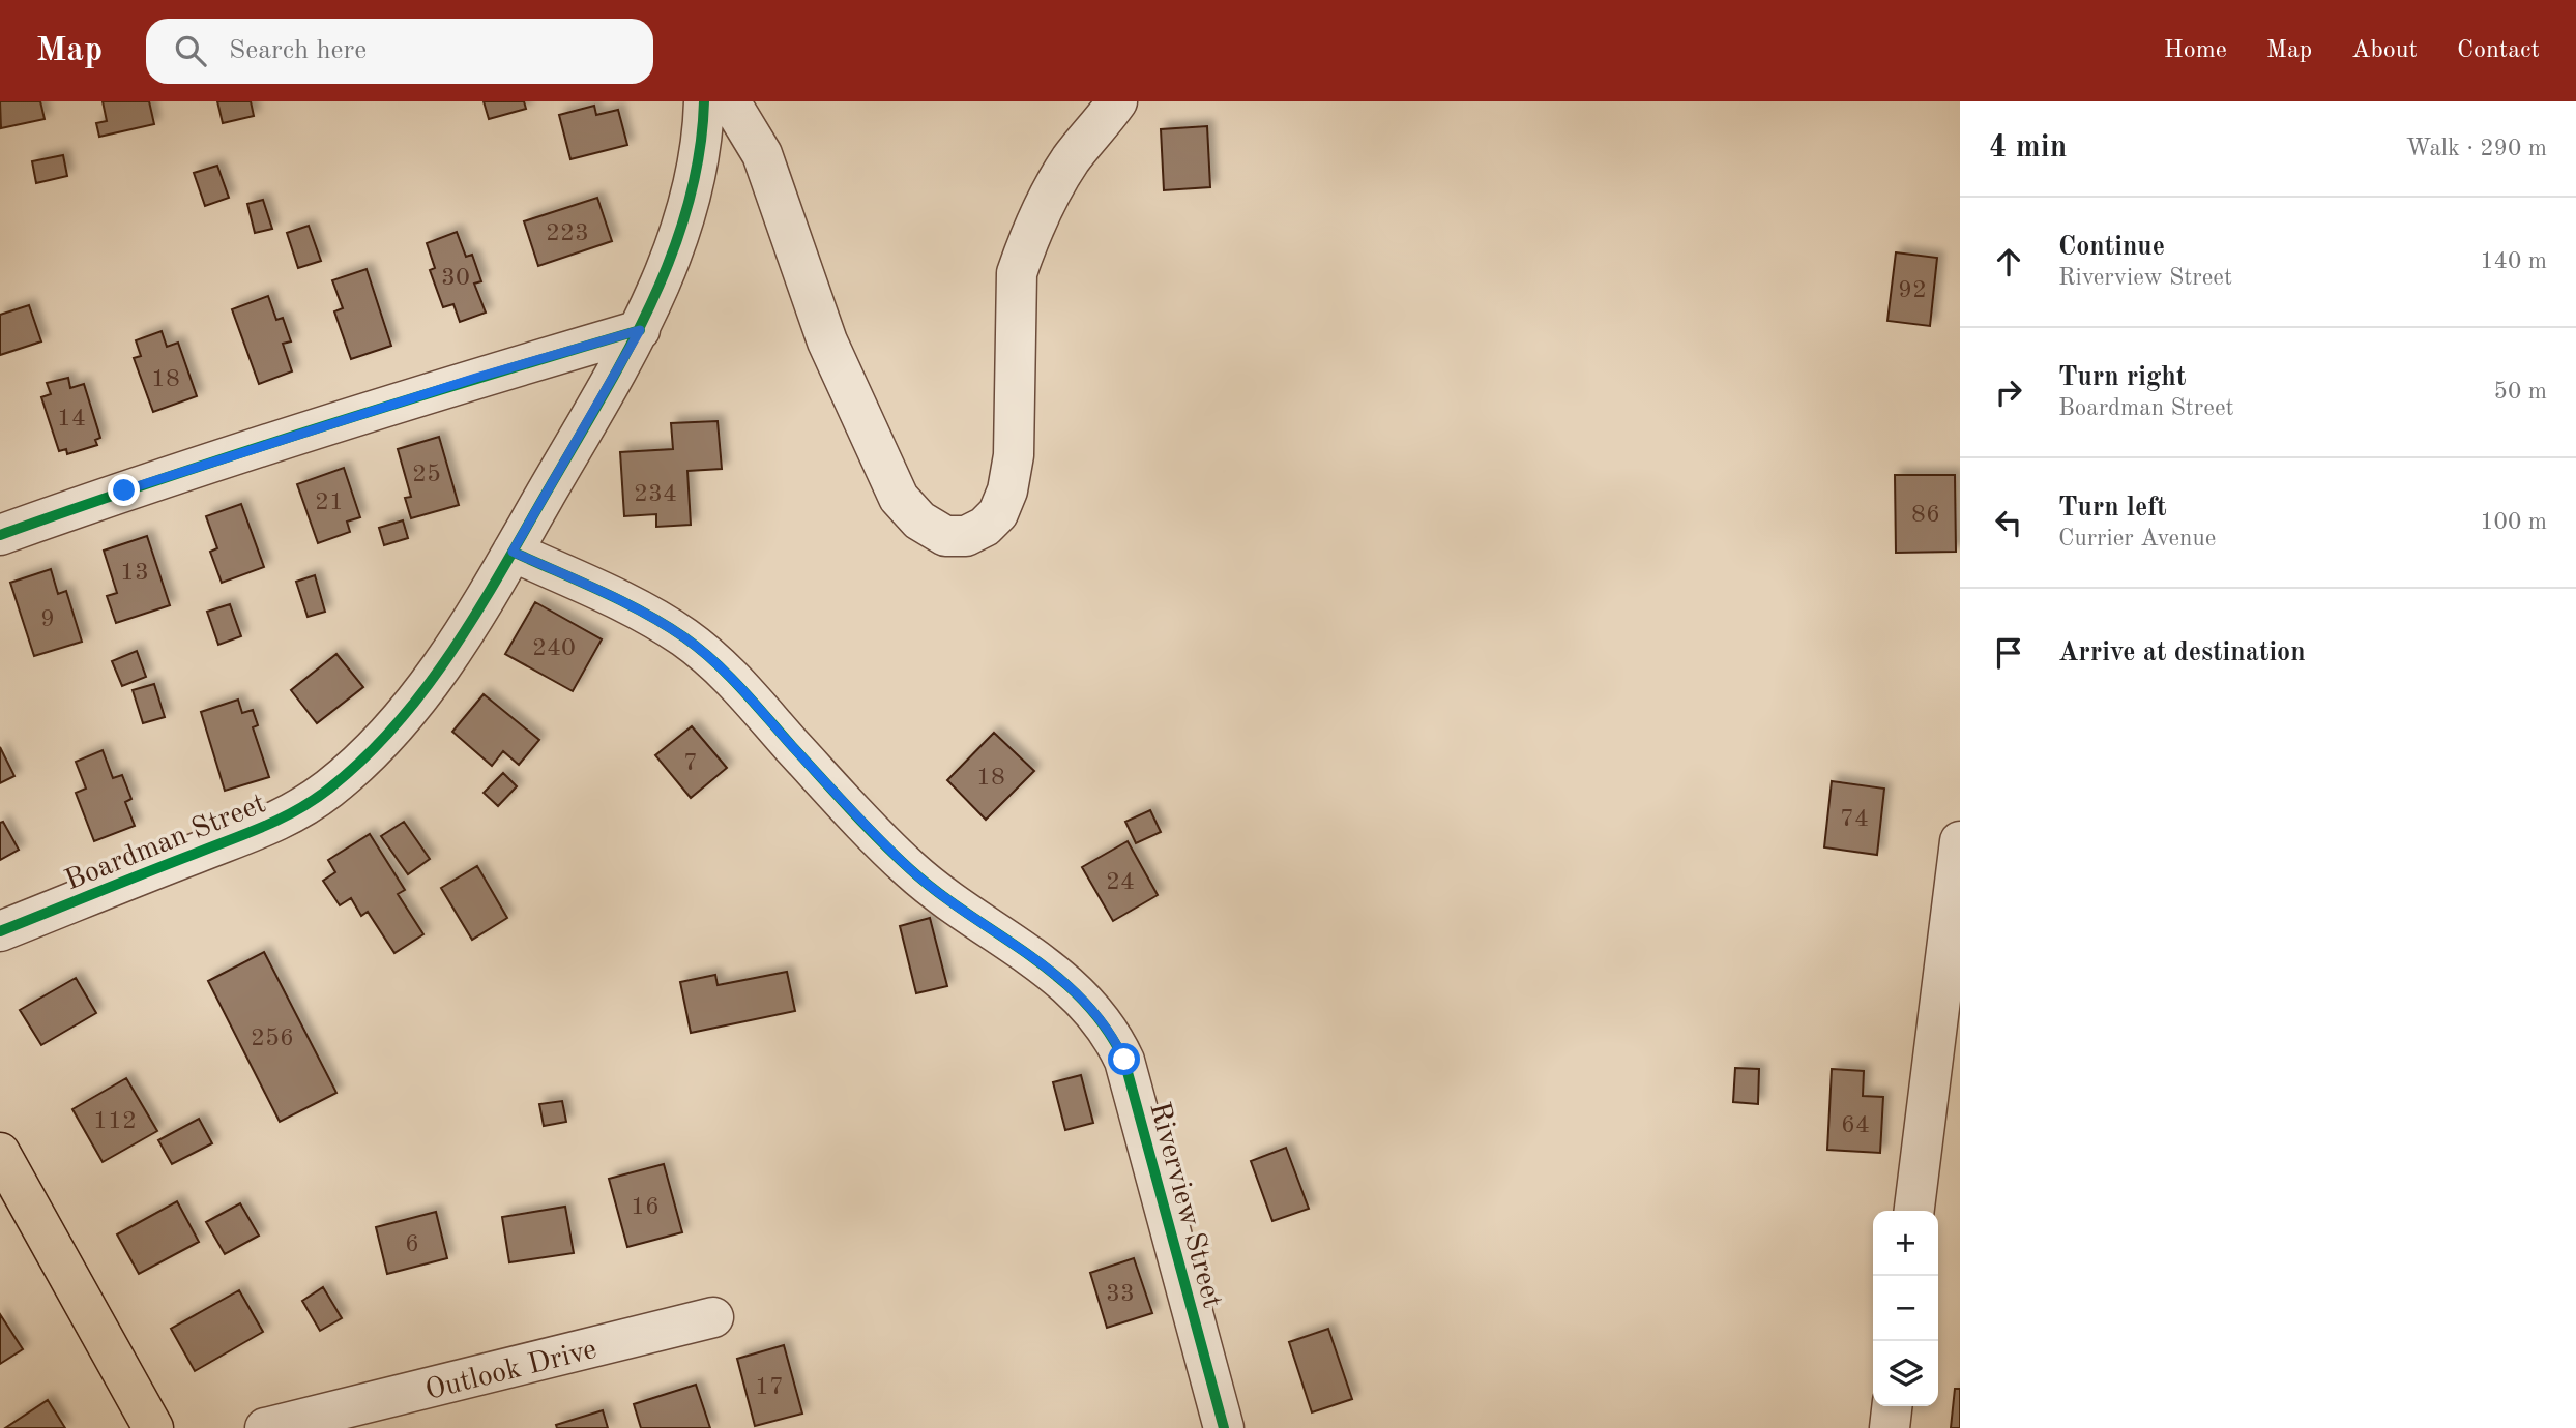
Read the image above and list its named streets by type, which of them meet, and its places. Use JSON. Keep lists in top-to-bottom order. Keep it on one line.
{"streets":{"street":["Boardman Street","Riverview Street","Outlook Drive"]},"crossings":[["Boardman Street","Riverview Street"]],"house_numbers":["223","30","92","18","14","25","234","21","86","13","9","240","7","18","74","24","256","112","64","16","6","33","17"],"page":{"header":"Map","search":"Search here","nav":["Home","Map","About","Contact"],"heading":["4 min","Walk · 290 m"],"list":[["Continue","Riverview Street","140 m"],["Turn right","Boardman Street","50 m"],["Turn left","Currier Avenue","100 m"],"Arrive at destination"],"map_buttons":["+","−"]}}
